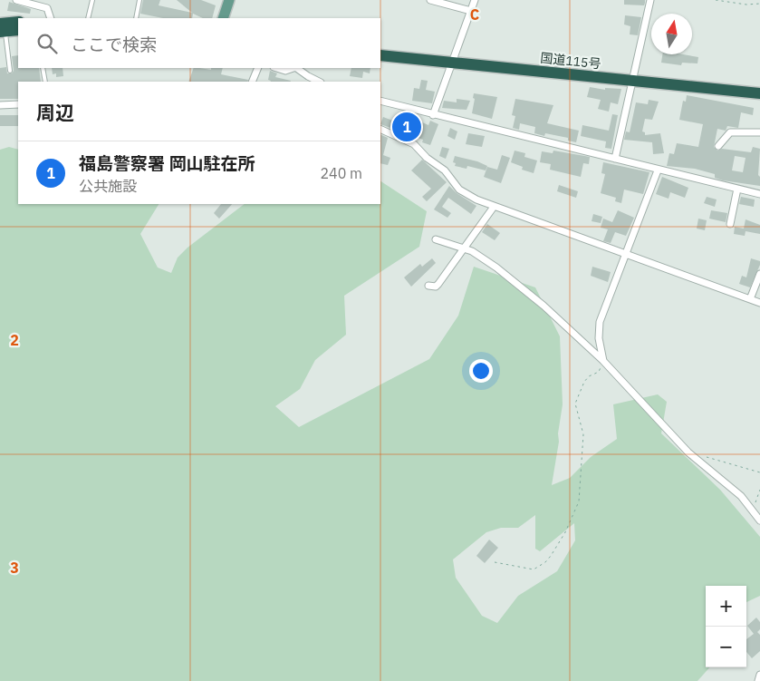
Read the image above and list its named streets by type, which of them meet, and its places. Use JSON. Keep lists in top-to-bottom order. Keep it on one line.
{"streets":{"highway":["国道115号"]},"north":"top","page":{"search":"ここで検索","heading":"周辺","pins":"1","list":[{"mark":"1","name":"福島警察署 岡山駐在所","note":"公共施設","value":"240 m"}],"map_buttons":["+","−"]},"grid":{"columns":["C"],"rows":["2","3"]}}
